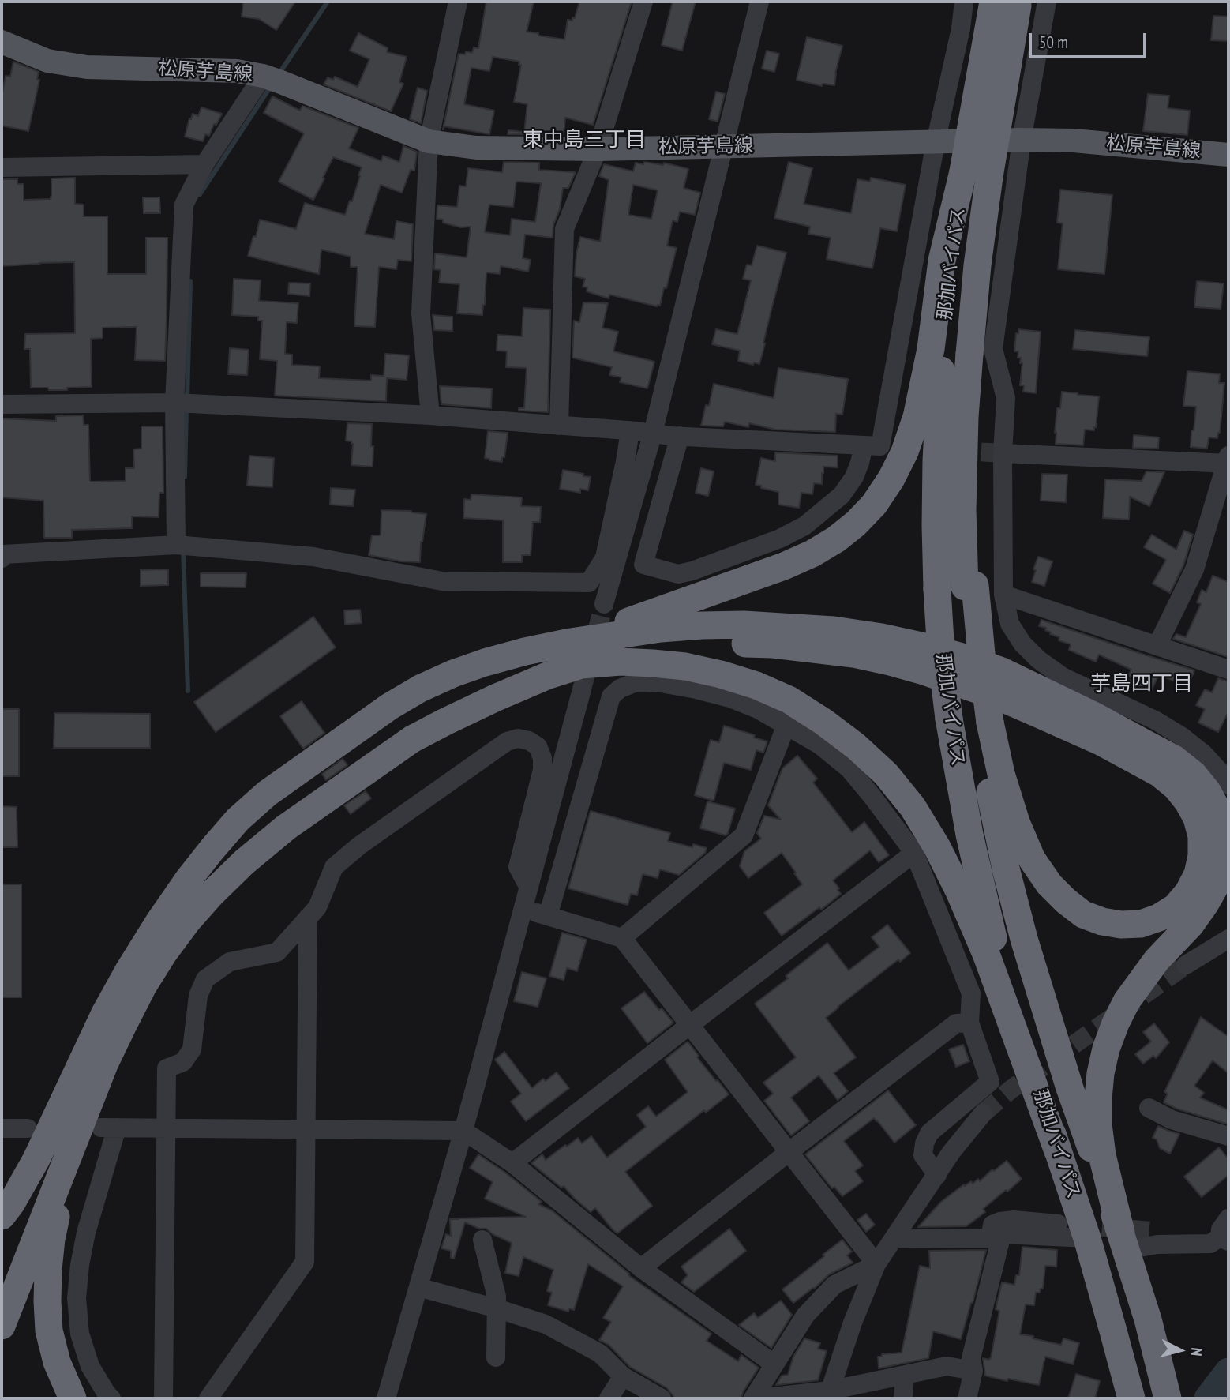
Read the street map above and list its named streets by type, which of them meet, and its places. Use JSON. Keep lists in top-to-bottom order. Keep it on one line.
{"streets":{"highway":["那加バイパス"],"main road":["松原芋島線"]},"districts":["東中島三丁目","芋島四丁目"],"scale_bar":"50 m","north":"right"}
